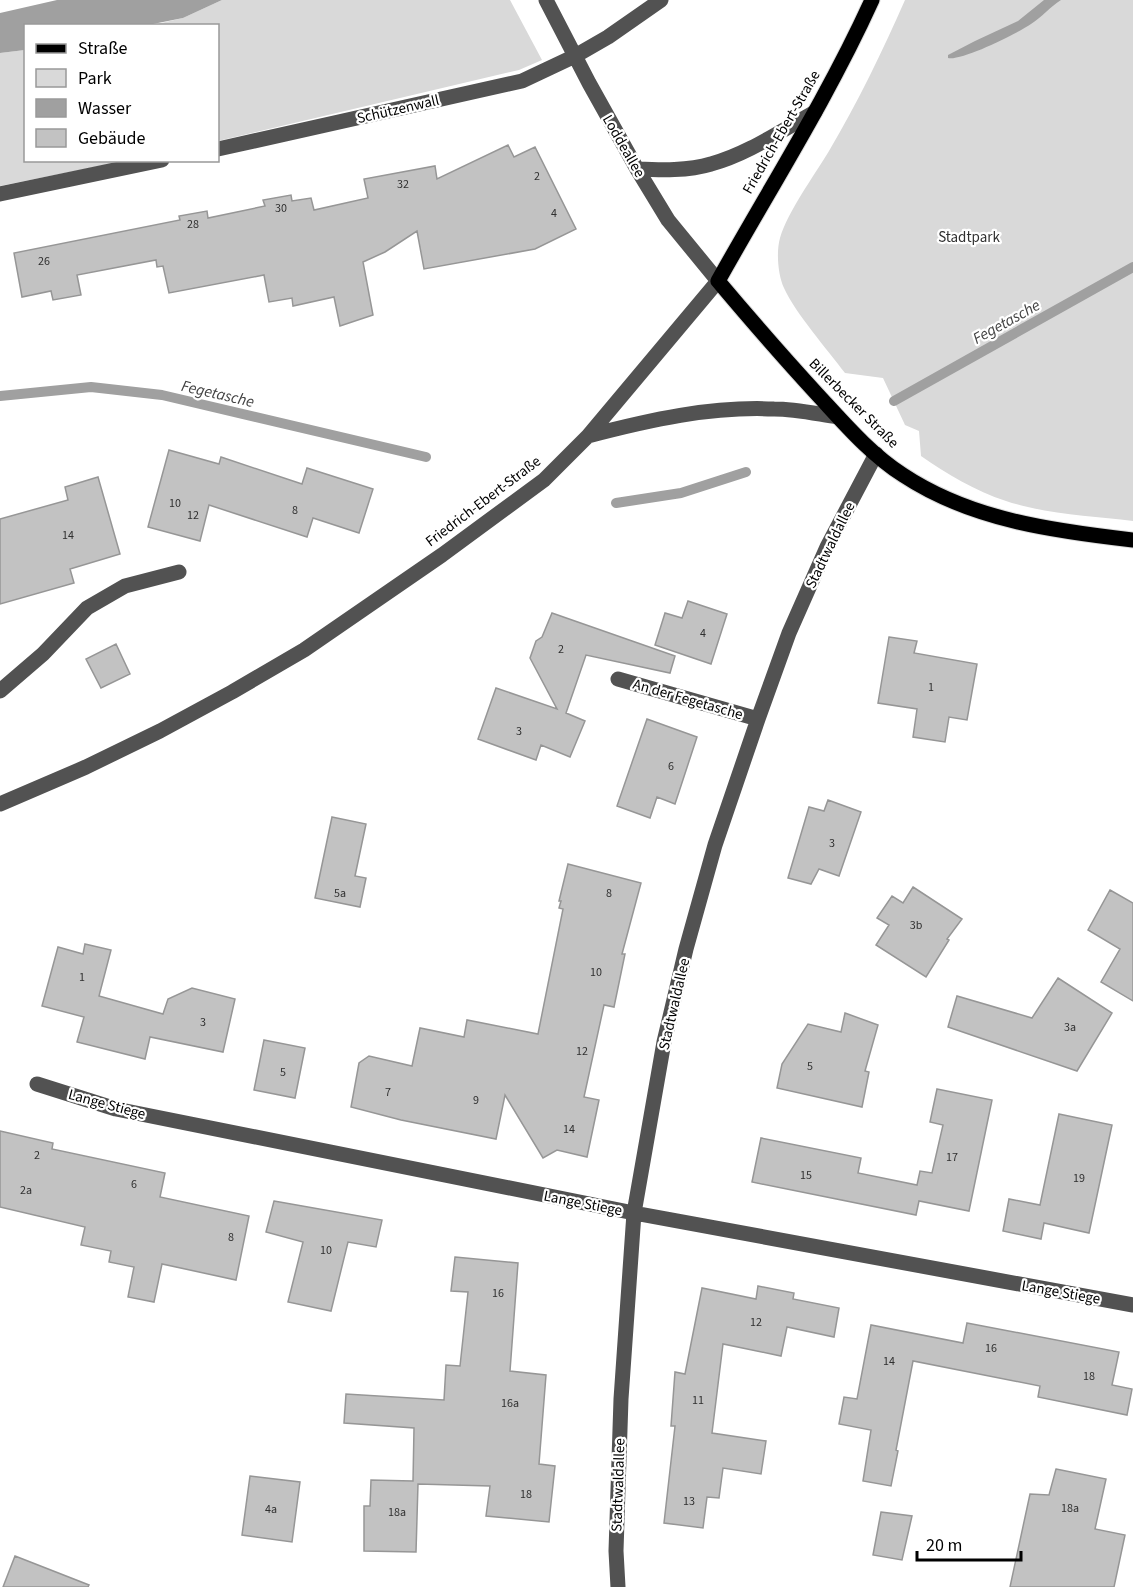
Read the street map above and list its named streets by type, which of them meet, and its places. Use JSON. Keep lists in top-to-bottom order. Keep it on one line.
{"streets":{"main road":["Friedrich-Ebert-Straße","Billerbecker Straße"],"street":["Schützenwall","Loddeallee","Stadtwaldallee","An der Fegetasche","Lange Stiege"]},"crossings":[["Schützenwall","Loddeallee"],["Friedrich-Ebert-Straße","Loddeallee"],["Friedrich-Ebert-Straße","Billerbecker Straße"],["Loddeallee","Billerbecker Straße"],["Billerbecker Straße","Stadtwaldallee"],["Stadtwaldallee","An der Fegetasche"],["Stadtwaldallee","Lange Stiege"]],"water":["Fegetasche"],"parks":["Stadtpark"],"house_numbers":["2","32","30","4","28","26","10","8","12","14","4","2","1","3","6","3","5a","8","3b","10","1","3","3a","12","5","5","7","9","14","2","17","15","19","6","2a","8","10","16","12","16","14","18","11","16a","18","13","18a","4a","18a"],"legend":["Straße","Park","Wasser","Gebäude"],"scale_bar":"20 m"}
